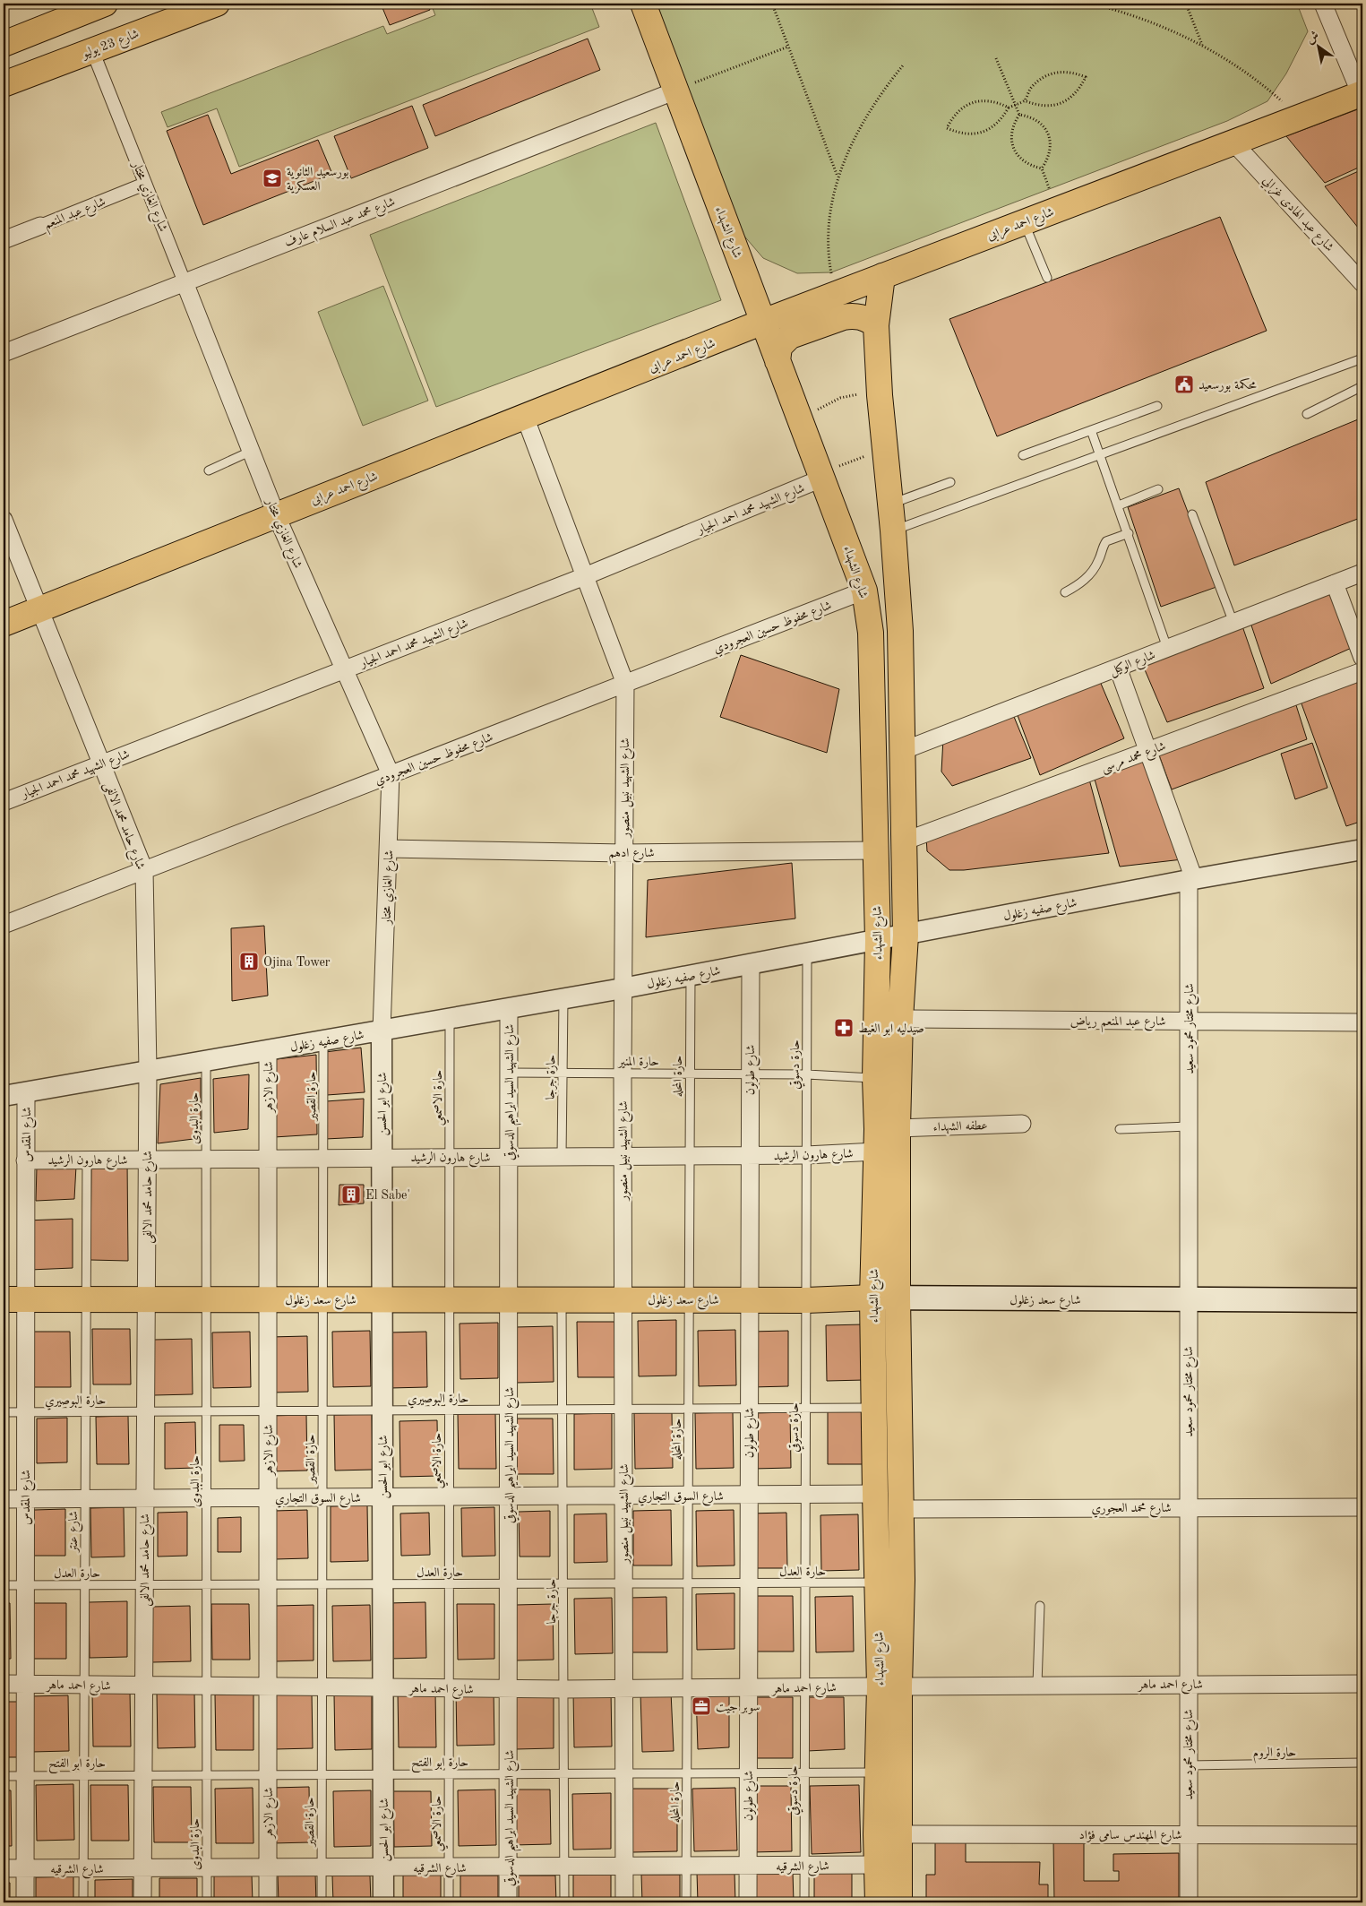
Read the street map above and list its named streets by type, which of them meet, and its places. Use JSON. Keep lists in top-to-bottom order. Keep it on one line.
{"streets":{"main road":["شارع 23 يوليو","شارع احمد عرابى","شارع الشهداء","شارع سعد زغلول"],"street":["شارع الغازي مختار","شارع عبد المنعم","شارع عبد الهادى غزالي","شارع محمد عبد السلام عارف","شارع الشهيد محمد احمد الجيار","شارع محفوظ حسين العجرودي","شارع الوكيل","شارع محمد مرسى","شارع الشهيد نبيل منصور","شارع حامد محمد الالفى","شارع ادهم","شارع صفيه زغلول","شارع عبد المنعم رياض","شارع مختار محمود سعيد","شارع طولون","شارع الازهر","شارع الشهيد السيد ابراهيم الدسوقي","شارع ابو الحسن","عطفه الشهداء","شارع المقدس","شارع هارون الرشيد","شارع السوق التجاري","شارع محمد العجوري","شارع احمد ماهر","شارع المهندس سامى فؤاد","شارع الشرقيه"],"lane":["حارة المنير","حارة دسوقي","حارة المحله","حارة جرجا","حارة القصير","حارة الاصمعي","حارة البدوى","حارة البوصيري","شارع عنتر","حارة العدل","حارة الروم","حارة ابو الفتح"]},"crossings":[["شارع 23 يوليو","شارع الغازي مختار"],["شارع الغازي مختار","شارع عبد المنعم"],["شارع الغازي مختار","شارع محمد عبد السلام عارف"],["شارع الغازي مختار","شارع احمد عرابى"],["شارع الغازي مختار","شارع الشهيد محمد احمد الجيار"],["شارع الغازي مختار","شارع محفوظ حسين العجرودي"],["شارع الغازي مختار","شارع ادهم"],["شارع الغازي مختار","شارع صفيه زغلول"],["شارع الغازي مختار","شارع ابو الحسن"],["شارع عبد الهادى غزالي","شارع احمد عرابى"],["شارع محمد عبد السلام عارف","شارع الشهداء"],["شارع احمد عرابى","شارع الشهداء"],["شارع احمد عرابى","شارع الشهيد نبيل منصور"],["شارع احمد عرابى","شارع حامد محمد الالفى"],["شارع الشهداء","شارع الشهيد محمد احمد الجيار"],["شارع الشهداء","شارع محفوظ حسين العجرودي"],["شارع الشهداء","شارع الوكيل"],["شارع الشهداء","شارع محمد مرسى"],["شارع الشهداء","شارع ادهم"],["شارع الشهداء","شارع صفيه زغلول"],["شارع الشهداء","شارع عبد المنعم رياض"],["شارع الشهداء","حارة المنير"],["شارع الشهداء","عطفه الشهداء"],["شارع الشهداء","شارع هارون الرشيد"],["شارع الشهداء","شارع سعد زغلول"],["شارع الشهداء","حارة البوصيري"],["شارع الشهداء","شارع السوق التجاري"],["شارع الشهداء","شارع محمد العجوري"],["شارع الشهداء","حارة العدل"],["شارع الشهداء","شارع احمد ماهر"],["شارع الشهداء","حارة ابو الفتح"],["شارع الشهداء","شارع المهندس سامى فؤاد"],["شارع الشهداء","شارع الشرقيه"],["شارع الشهيد محمد احمد الجيار","شارع الشهيد نبيل منصور"],["شارع الشهيد محمد احمد الجيار","شارع حامد محمد الالفى"],["شارع محفوظ حسين العجرودي","شارع الشهيد نبيل منصور"],["شارع محفوظ حسين العجرودي","شارع حامد محمد الالفى"],["شارع الوكيل","شارع مختار محمود سعيد"],["شارع محمد مرسى","شارع مختار محمود سعيد"],["شارع الشهيد نبيل منصور","شارع ادهم"],["شارع الشهيد نبيل منصور","شارع صفيه زغلول"],["شارع الشهيد نبيل منصور","حارة المنير"],["شارع الشهيد نبيل منصور","شارع هارون الرشيد"],["شارع الشهيد نبيل منصور","شارع سعد زغلول"],["شارع الشهيد نبيل منصور","حارة البوصيري"],["شارع الشهيد نبيل منصور","شارع السوق التجاري"],["شارع الشهيد نبيل منصور","حارة العدل"],["شارع الشهيد نبيل منصور","شارع احمد ماهر"],["شارع الشهيد نبيل منصور","حارة ابو الفتح"],["شارع الشهيد نبيل منصور","شارع الشرقيه"],["شارع حامد محمد الالفى","شارع صفيه زغلول"],["شارع حامد محمد الالفى","شارع هارون الرشيد"],["شارع حامد محمد الالفى","شارع سعد زغلول"],["شارع حامد محمد الالفى","حارة البوصيري"],["شارع حامد محمد الالفى","شارع السوق التجاري"],["شارع حامد محمد الالفى","حارة العدل"],["شارع حامد محمد الالفى","شارع احمد ماهر"],["شارع حامد محمد الالفى","حارة ابو الفتح"],["شارع حامد محمد الالفى","شارع الشرقيه"],["شارع صفيه زغلول","شارع مختار محمود سعيد"],["شارع صفيه زغلول","حارة دسوقي"],["شارع صفيه زغلول","شارع طولون"],["شارع صفيه زغلول","حارة المحله"],["شارع صفيه زغلول","حارة جرجا"],["شارع صفيه زغلول","شارع الازهر"],["شارع صفيه زغلول","شارع الشهيد السيد ابراهيم الدسوقي"],["شارع صفيه زغلول","حارة القصير"],["شارع صفيه زغلول","حارة الاصمعي"],["شارع صفيه زغلول","شارع ابو الحسن"],["شارع صفيه زغلول","حارة البدوى"],["شارع صفيه زغلول","شارع المقدس"],["شارع عبد المنعم رياض","شارع مختار محمود سعيد"],["شارع مختار محمود سعيد","شارع سعد زغلول"],["شارع مختار محمود سعيد","شارع محمد العجوري"],["شارع مختار محمود سعيد","شارع احمد ماهر"],["شارع مختار محمود سعيد","حارة الروم"],["شارع مختار محمود سعيد","شارع المهندس سامى فؤاد"],["حارة المنير","حارة دسوقي"],["حارة المنير","شارع طولون"],["حارة المنير","حارة المحله"],["حارة المنير","حارة جرجا"],["حارة المنير","شارع الشهيد السيد ابراهيم الدسوقي"],["حارة دسوقي","شارع هارون الرشيد"],["حارة دسوقي","شارع سعد زغلول"],["حارة دسوقي","حارة البوصيري"],["حارة دسوقي","شارع السوق التجاري"],["حارة دسوقي","حارة العدل"],["حارة دسوقي","شارع احمد ماهر"],["حارة دسوقي","حارة ابو الفتح"],["حارة دسوقي","شارع الشرقيه"],["شارع طولون","شارع هارون الرشيد"],["شارع طولون","شارع سعد زغلول"],["شارع طولون","حارة البوصيري"],["شارع طولون","شارع السوق التجاري"],["شارع طولون","حارة العدل"],["شارع طولون","شارع احمد ماهر"],["شارع طولون","حارة ابو الفتح"],["شارع طولون","شارع الشرقيه"],["حارة المحله","شارع هارون الرشيد"],["حارة المحله","شارع سعد زغلول"],["حارة المحله","حارة البوصيري"],["حارة المحله","شارع السوق التجاري"],["حارة المحله","حارة العدل"],["حارة المحله","شارع احمد ماهر"],["حارة المحله","حارة ابو الفتح"],["حارة المحله","شارع الشرقيه"],["حارة جرجا","شارع هارون الرشيد"],["حارة جرجا","شارع سعد زغلول"],["حارة جرجا","حارة البوصيري"],["حارة جرجا","شارع السوق التجاري"],["حارة جرجا","حارة العدل"],["حارة جرجا","شارع احمد ماهر"],["حارة جرجا","حارة ابو الفتح"],["حارة جرجا","شارع الشرقيه"],["شارع الازهر","شارع هارون الرشيد"],["شارع الازهر","شارع سعد زغلول"],["شارع الازهر","حارة البوصيري"],["شارع الازهر","شارع السوق التجاري"],["شارع الازهر","حارة العدل"],["شارع الازهر","شارع احمد ماهر"],["شارع الازهر","حارة ابو الفتح"],["شارع الازهر","شارع الشرقيه"],["شارع الشهيد السيد ابراهيم الدسوقي","شارع هارون الرشيد"],["شارع الشهيد السيد ابراهيم الدسوقي","شارع سعد زغلول"],["شارع الشهيد السيد ابراهيم الدسوقي","حارة البوصيري"],["شارع الشهيد السيد ابراهيم الدسوقي","شارع السوق التجاري"],["شارع الشهيد السيد ابراهيم الدسوقي","حارة العدل"],["شارع الشهيد السيد ابراهيم الدسوقي","شارع احمد ماهر"],["شارع الشهيد السيد ابراهيم الدسوقي","حارة ابو الفتح"],["شارع الشهيد السيد ابراهيم الدسوقي","شارع الشرقيه"],["حارة القصير","شارع هارون الرشيد"],["حارة القصير","شارع سعد زغلول"],["حارة القصير","حارة البوصيري"],["حارة القصير","شارع السوق التجاري"],["حارة القصير","حارة العدل"],["حارة القصير","شارع احمد ماهر"],["حارة القصير","حارة ابو الفتح"],["حارة القصير","شارع الشرقيه"],["حارة الاصمعي","شارع هارون الرشيد"],["حارة الاصمعي","شارع سعد زغلول"],["حارة الاصمعي","حارة البوصيري"],["حارة الاصمعي","شارع السوق التجاري"],["حارة الاصمعي","حارة العدل"],["حارة الاصمعي","شارع احمد ماهر"],["حارة الاصمعي","حارة ابو الفتح"],["حارة الاصمعي","شارع الشرقيه"],["شارع ابو الحسن","شارع هارون الرشيد"],["شارع ابو الحسن","شارع سعد زغلول"],["شارع ابو الحسن","حارة البوصيري"],["شارع ابو الحسن","شارع السوق التجاري"],["شارع ابو الحسن","حارة العدل"],["شارع ابو الحسن","شارع احمد ماهر"],["شارع ابو الحسن","حارة ابو الفتح"],["شارع ابو الحسن","شارع الشرقيه"],["حارة البدوى","شارع هارون الرشيد"],["حارة البدوى","شارع سعد زغلول"],["حارة البدوى","حارة البوصيري"],["حارة البدوى","شارع السوق التجاري"],["حارة البدوى","حارة العدل"],["حارة البدوى","شارع احمد ماهر"],["حارة البدوى","حارة ابو الفتح"],["حارة البدوى","شارع الشرقيه"],["شارع المقدس","شارع هارون الرشيد"],["شارع المقدس","شارع سعد زغلول"],["شارع المقدس","حارة البوصيري"],["شارع المقدس","شارع السوق التجاري"],["شارع المقدس","حارة العدل"],["شارع المقدس","شارع احمد ماهر"],["شارع المقدس","حارة ابو الفتح"],["شارع المقدس","شارع الشرقيه"],["شارع هارون الرشيد","شارع عنتر"],["شارع سعد زغلول","شارع عنتر"],["حارة البوصيري","شارع عنتر"],["شارع السوق التجاري","شارع عنتر"],["شارع عنتر","حارة العدل"],["شارع عنتر","شارع احمد ماهر"],["شارع عنتر","حارة ابو الفتح"],["شارع عنتر","شارع الشرقيه"]],"places":{"school or university":["بورسعيد الثانوية العسكرية"],"public building":["محكمة بورسعيد"],"building":["Ojina Tower","El Sabe'"],"pharmacy":["صيدليه ابو الغيط"],"office":["سوبر جيت"]},"north":"top left"}
